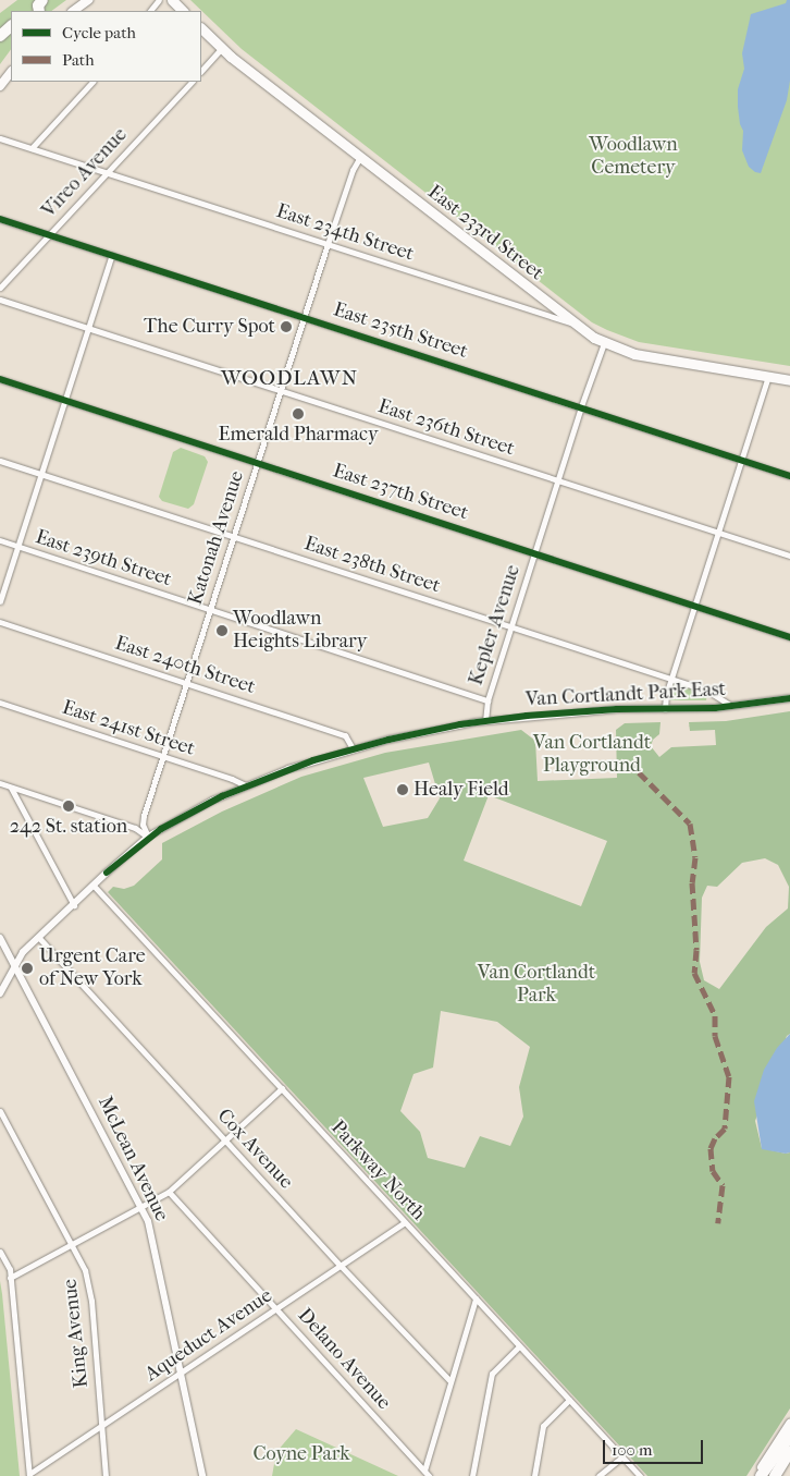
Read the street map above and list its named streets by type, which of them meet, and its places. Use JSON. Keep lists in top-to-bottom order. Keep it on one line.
{"streets":{"main road":["East 233rd Street"],"street":["Vireo Avenue","East 234th Street","East 235th Street","East 236th Street","East 237th Street","Katonah Avenue","East 239th Street","East 238th Street","Kepler Avenue","East 240th Street","Van Cortlandt Park East","East 241st Street","Cox Avenue","McLean Avenue","Parkway North","King Avenue","Aqueduct Avenue","Delano Avenue"]},"crossings":[["Vireo Avenue","East 234th Street"],["Vireo Avenue","East 235th Street"],["East 234th Street","East 233rd Street"],["East 234th Street","Katonah Avenue"],["East 233rd Street","Katonah Avenue"],["East 233rd Street","Kepler Avenue"],["East 235th Street","Katonah Avenue"],["East 235th Street","Kepler Avenue"],["East 236th Street","Katonah Avenue"],["East 236th Street","Kepler Avenue"],["East 237th Street","Katonah Avenue"],["East 237th Street","Kepler Avenue"],["Katonah Avenue","East 239th Street"],["Katonah Avenue","East 238th Street"],["Katonah Avenue","East 240th Street"],["Katonah Avenue","Van Cortlandt Park East"],["Katonah Avenue","East 241st Street"],["East 239th Street","Kepler Avenue"],["East 238th Street","Kepler Avenue"],["East 238th Street","Van Cortlandt Park East"],["East 240th Street","Van Cortlandt Park East"],["Van Cortlandt Park East","East 241st Street"],["Van Cortlandt Park East","Cox Avenue"],["Van Cortlandt Park East","McLean Avenue"],["Van Cortlandt Park East","Parkway North"],["Cox Avenue","Aqueduct Avenue"],["McLean Avenue","Aqueduct Avenue"],["Parkway North","Aqueduct Avenue"],["King Avenue","Aqueduct Avenue"],["Aqueduct Avenue","Delano Avenue"]],"districts":["WOODLAWN"],"parks":["Woodlawn Cemetery","Van Cortlandt Playground","Van Cortlandt Park","Coyne Park"],"places":["The Curry Spot","Emerald Pharmacy","Woodlawn Heights Library","Healy Field","242 St. station","Urgent Care of New York"],"legend":["Cycle path","Path"],"scale_bar":"100 m"}
